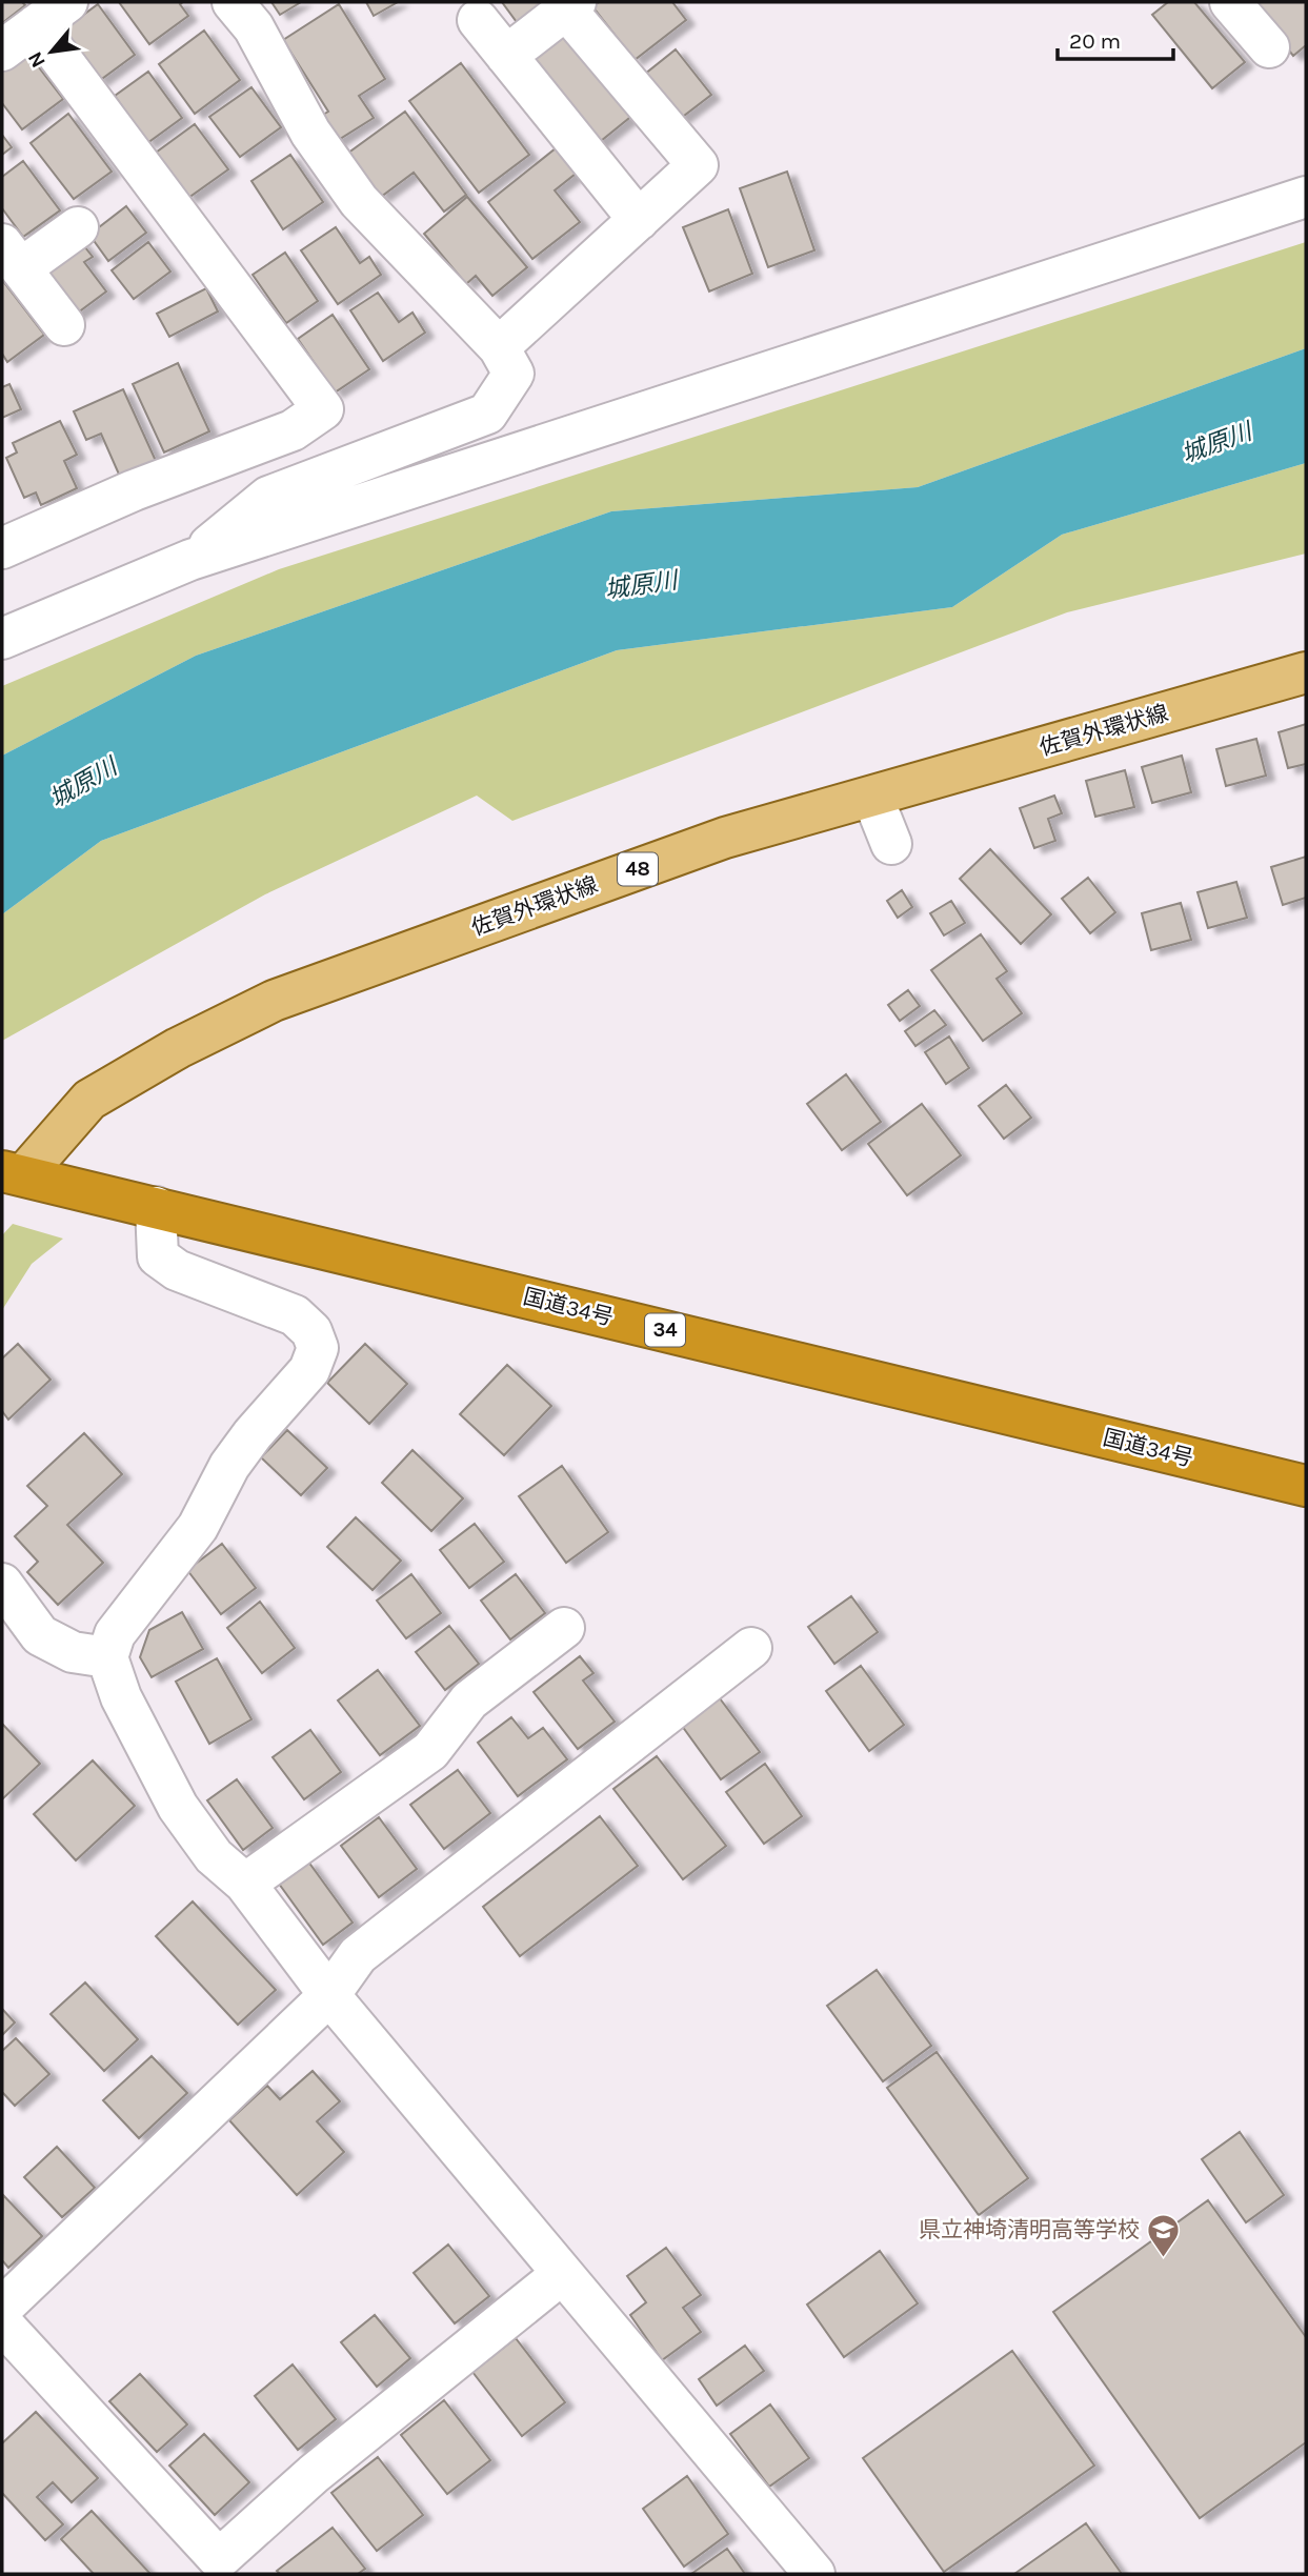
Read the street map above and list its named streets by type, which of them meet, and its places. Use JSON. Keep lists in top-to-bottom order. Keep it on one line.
{"streets":{"highway":["国道34号","34"],"main road":["佐賀外環状線","48"]},"crossings":[["佐賀外環状線","国道34号"]],"water":["城原川"],"places":{"school or university":["県立神埼清明高等学校"]},"scale_bar":"20 m","north":"bottom left"}
